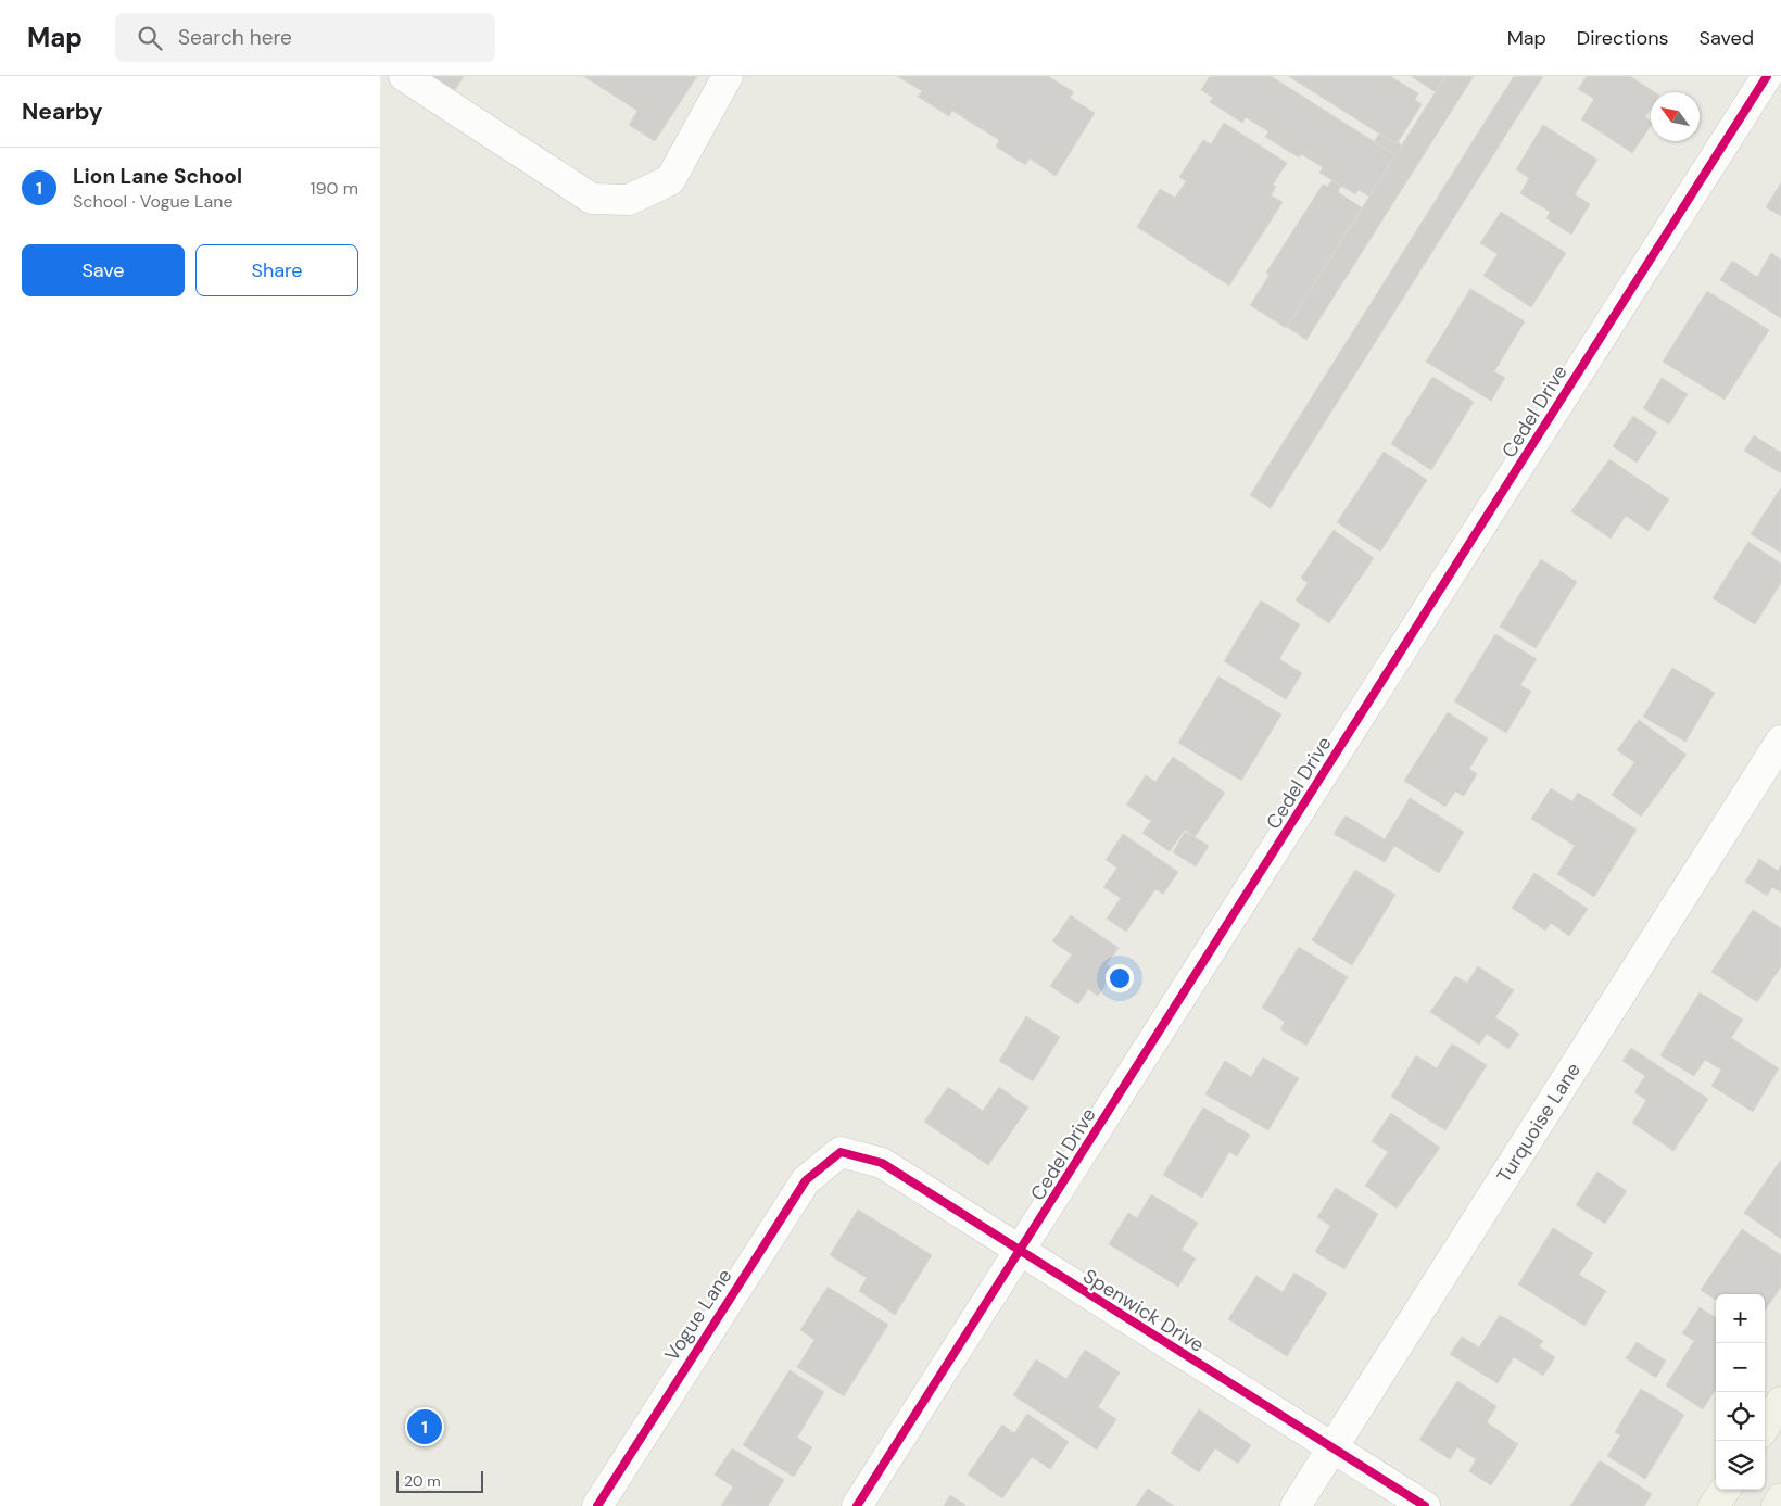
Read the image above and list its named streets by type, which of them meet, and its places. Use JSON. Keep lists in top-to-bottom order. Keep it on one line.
{"streets":{"street":["Cedel Drive","Turquoise Lane","Spenwick Drive","Vogue Lane"]},"crossings":[["Cedel Drive","Spenwick Drive"],["Turquoise Lane","Spenwick Drive"],["Spenwick Drive","Vogue Lane"]],"scale_bar":"20 m","north":"top left","page":{"header":"Map","search":"Search here","nav":["Map","Directions","Saved"],"heading":"Nearby","list":[{"mark":"1","name":"Lion Lane School","note":"School · Vogue Lane","value":"190 m"}],"buttons":["Save","Share"],"map_buttons":["+","−"],"pins":"1","scale":"20 m"}}
